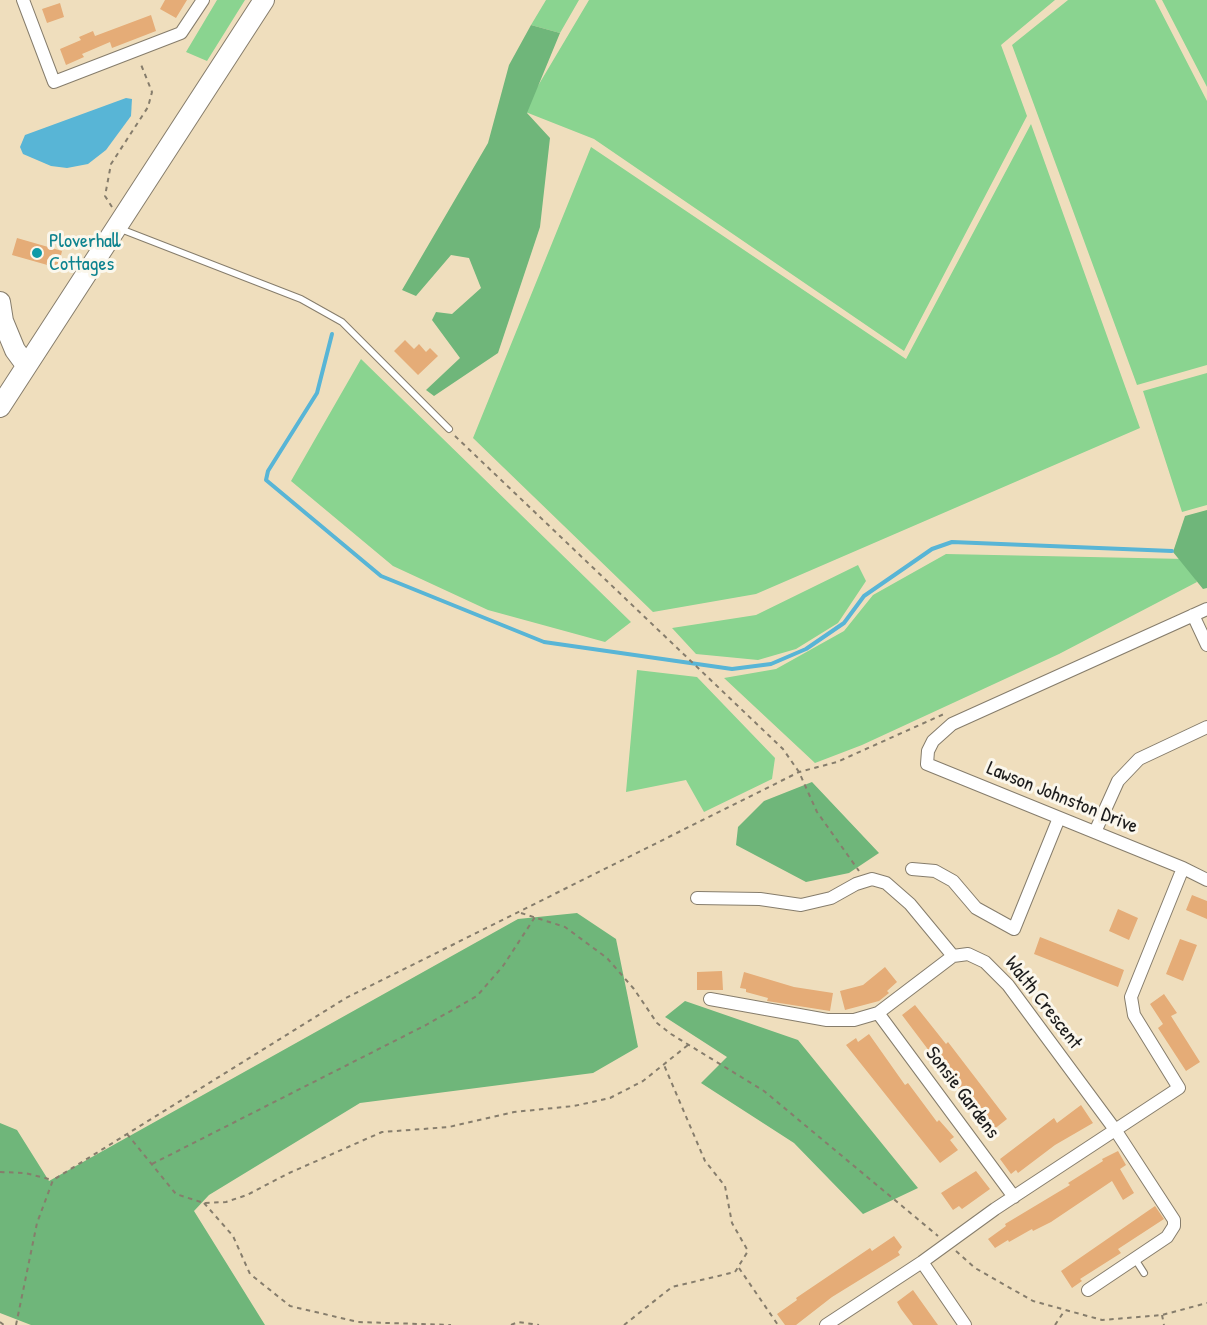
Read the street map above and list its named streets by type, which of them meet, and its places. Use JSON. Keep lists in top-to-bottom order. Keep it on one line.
{"streets":{"street":["Lawson Johnston Drive","Walth Crescent","Sonsie Gardens"]},"places":["Ploverhall Cottages"]}
